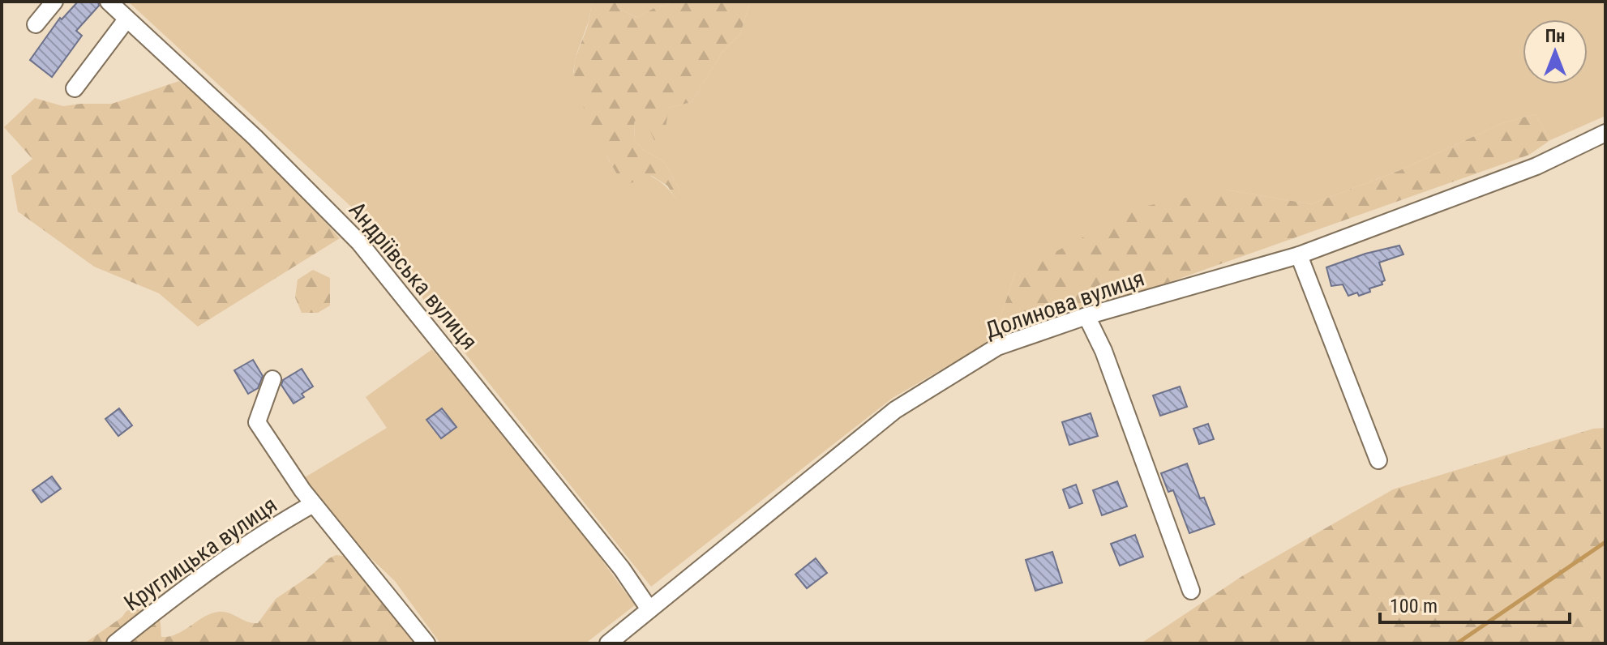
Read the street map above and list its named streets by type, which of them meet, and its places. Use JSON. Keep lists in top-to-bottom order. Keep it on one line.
{"streets":{"street":["Андріївська вулиця","Долинова вулиця","Круглицька вулиця"]},"crossings":[["Андріївська вулиця","Долинова вулиця"]],"scale_bar":"100 m","north":"top"}
